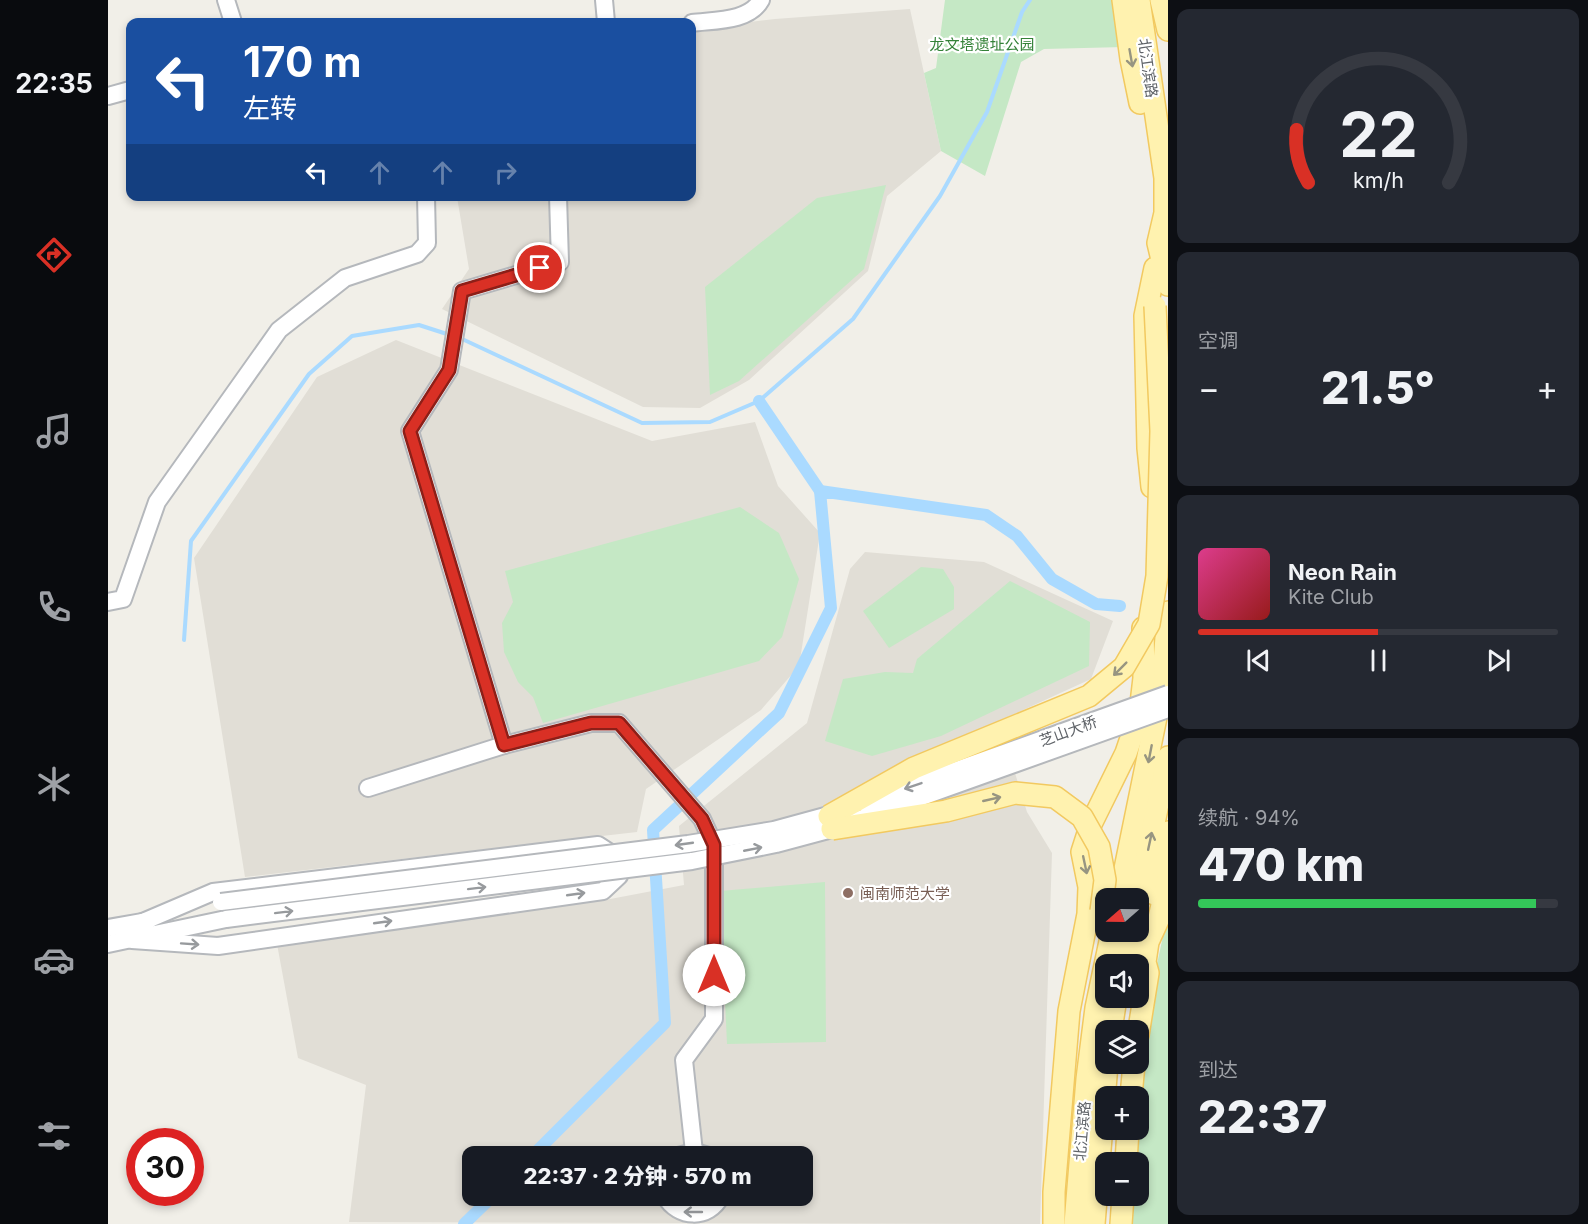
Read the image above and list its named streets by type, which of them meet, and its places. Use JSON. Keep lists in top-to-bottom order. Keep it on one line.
{"streets":{"main road":["北江滨路"],"street":["芝山大桥"]},"parks":["龙文塔遗址公园"],"places":["闽南师范大学"],"north":"left","page":{"tabs":"22:35","turn":["170 m","左转"],"tile":["空调",["续航 · 94%","470 km"],["到达","22:37"]],"heat":["−","21.5°","+"],"song":["Neon Rain","Kite Club"],"map_buttons":["+","−"],"limit":"30","trip":"22:37 · 2 分钟 · 570 m","gauge":["22","km/h"]}}
